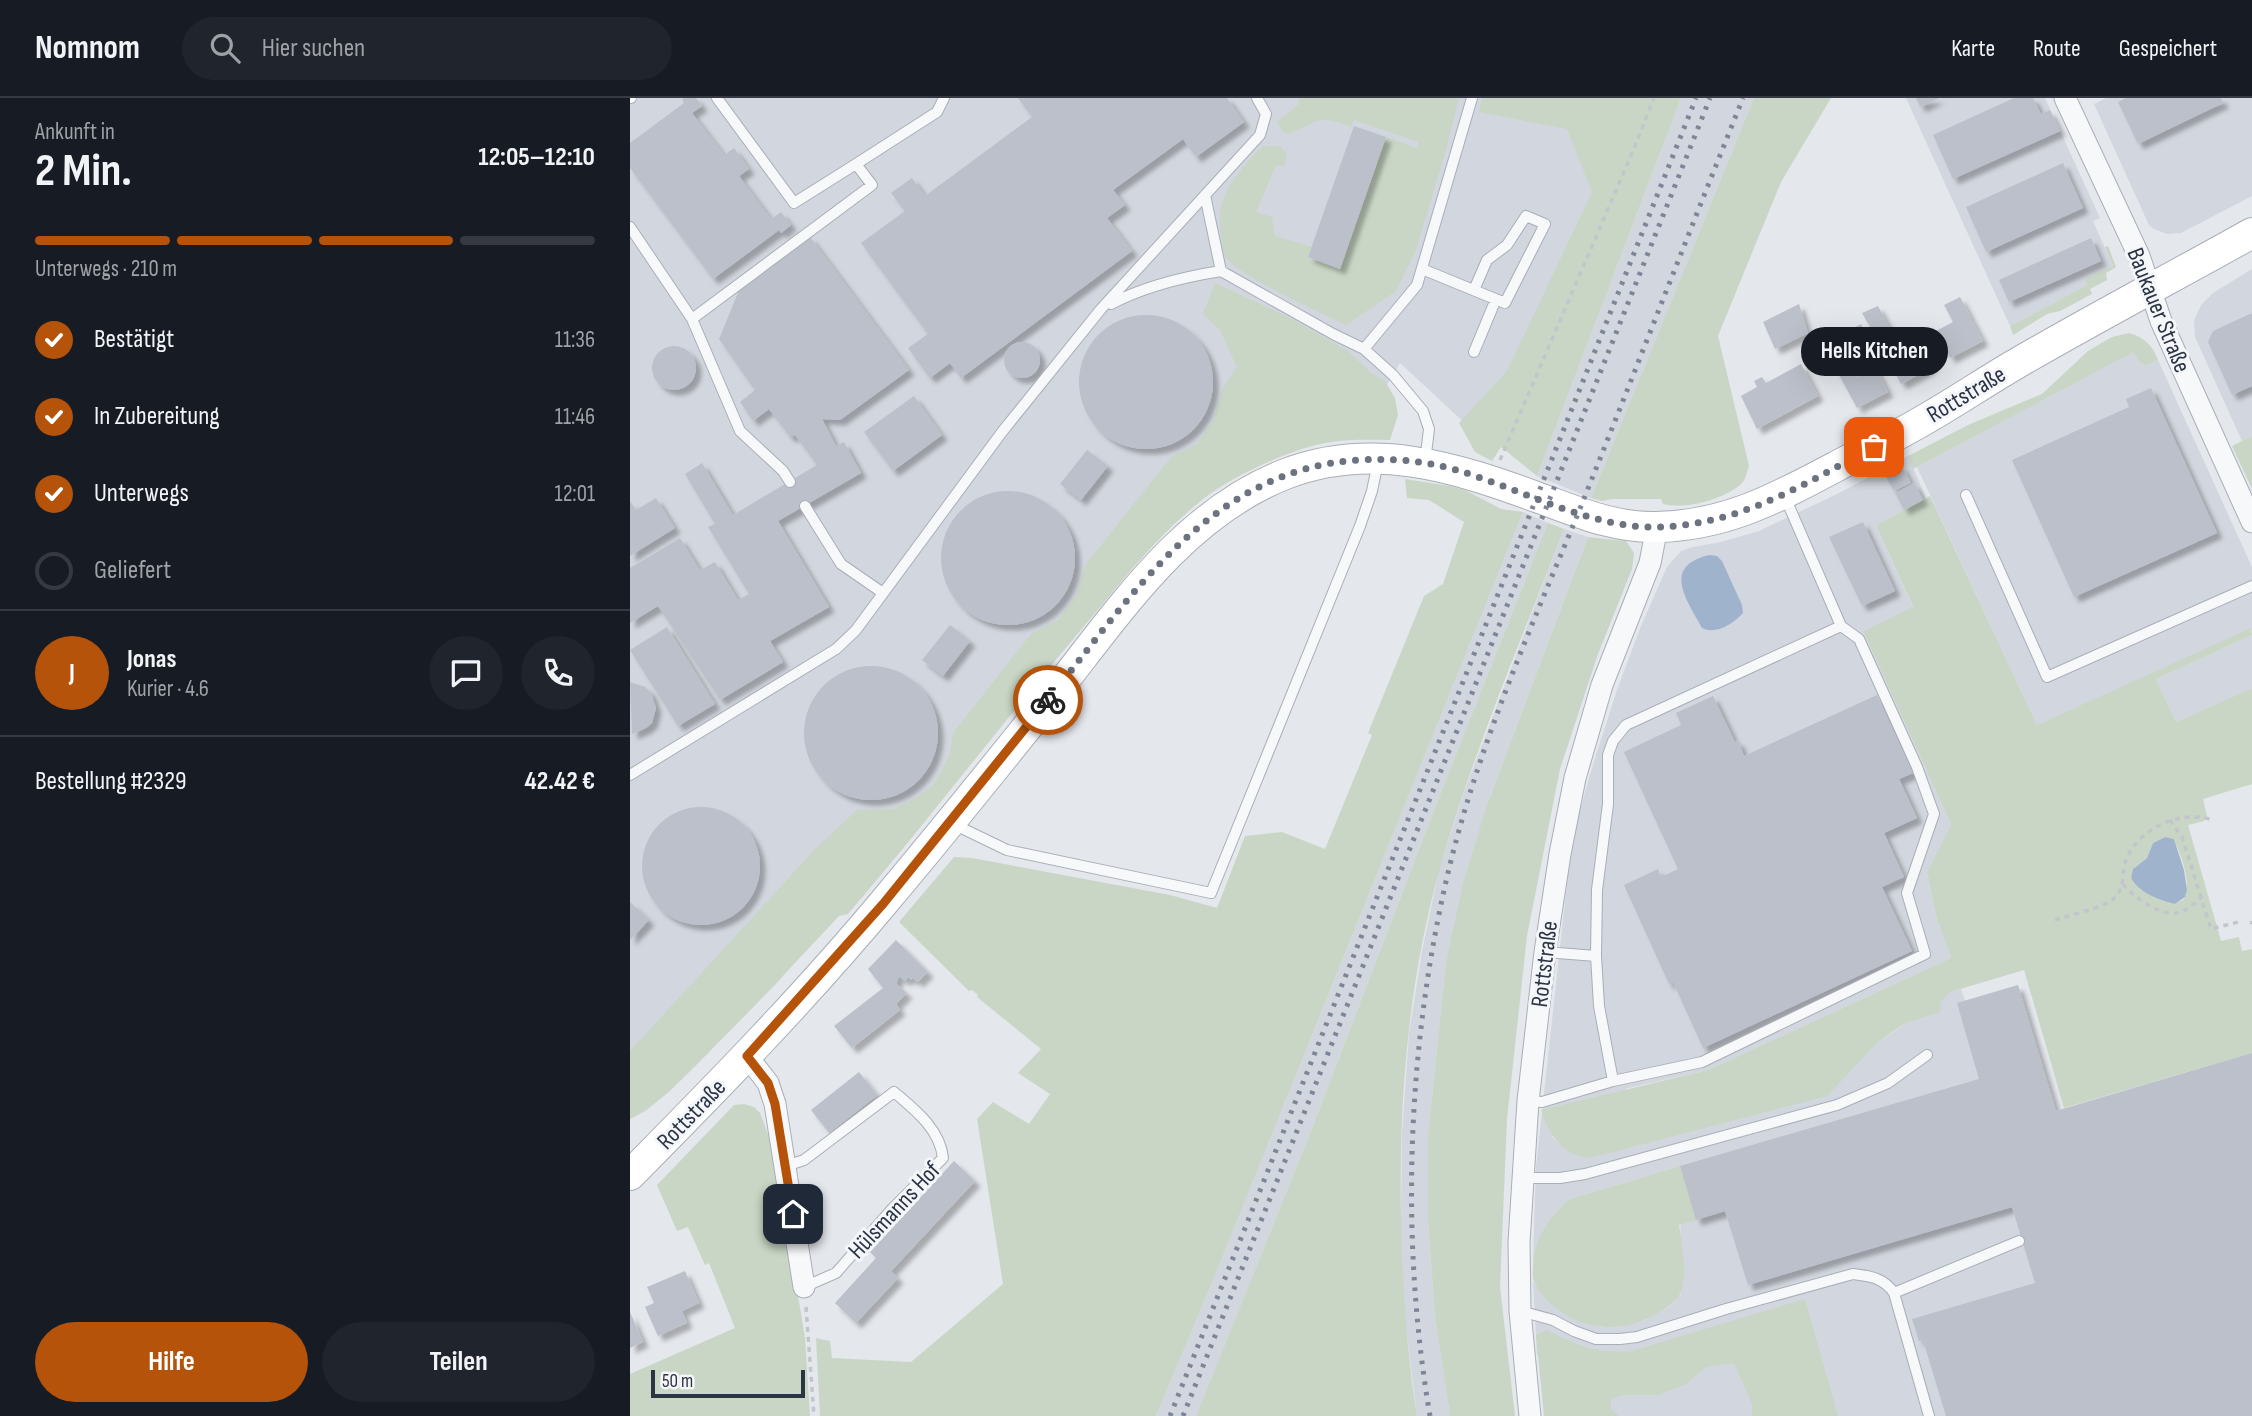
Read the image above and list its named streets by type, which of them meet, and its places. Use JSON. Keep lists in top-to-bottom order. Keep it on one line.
{"streets":{"street":["Baukauer Straße","Rottstraße"],"lane":["Hülsmanns Hof"]},"crossings":[["Baukauer Straße","Rottstraße"]],"places":["Hells Kitchen"],"scale_bar":"50 m","page":{"header":"Nomnom","search":"Hier suchen","nav":["Karte","Route","Gespeichert"],"heading":["2 Min.","Ankunft in","12:05–12:10"],"panel":["Jonas","Kurier · 4.6","Bestellung #2329","42.42 €"],"bar":"Unterwegs · 210 m","list":[["Bestätigt","11:36"],["In Zubereitung","11:46"],["Unterwegs","12:01"],"Geliefert"],"bubble":"Hells Kitchen","round":"J","buttons":["Hilfe","Teilen"],"scale":"50 m"}}
